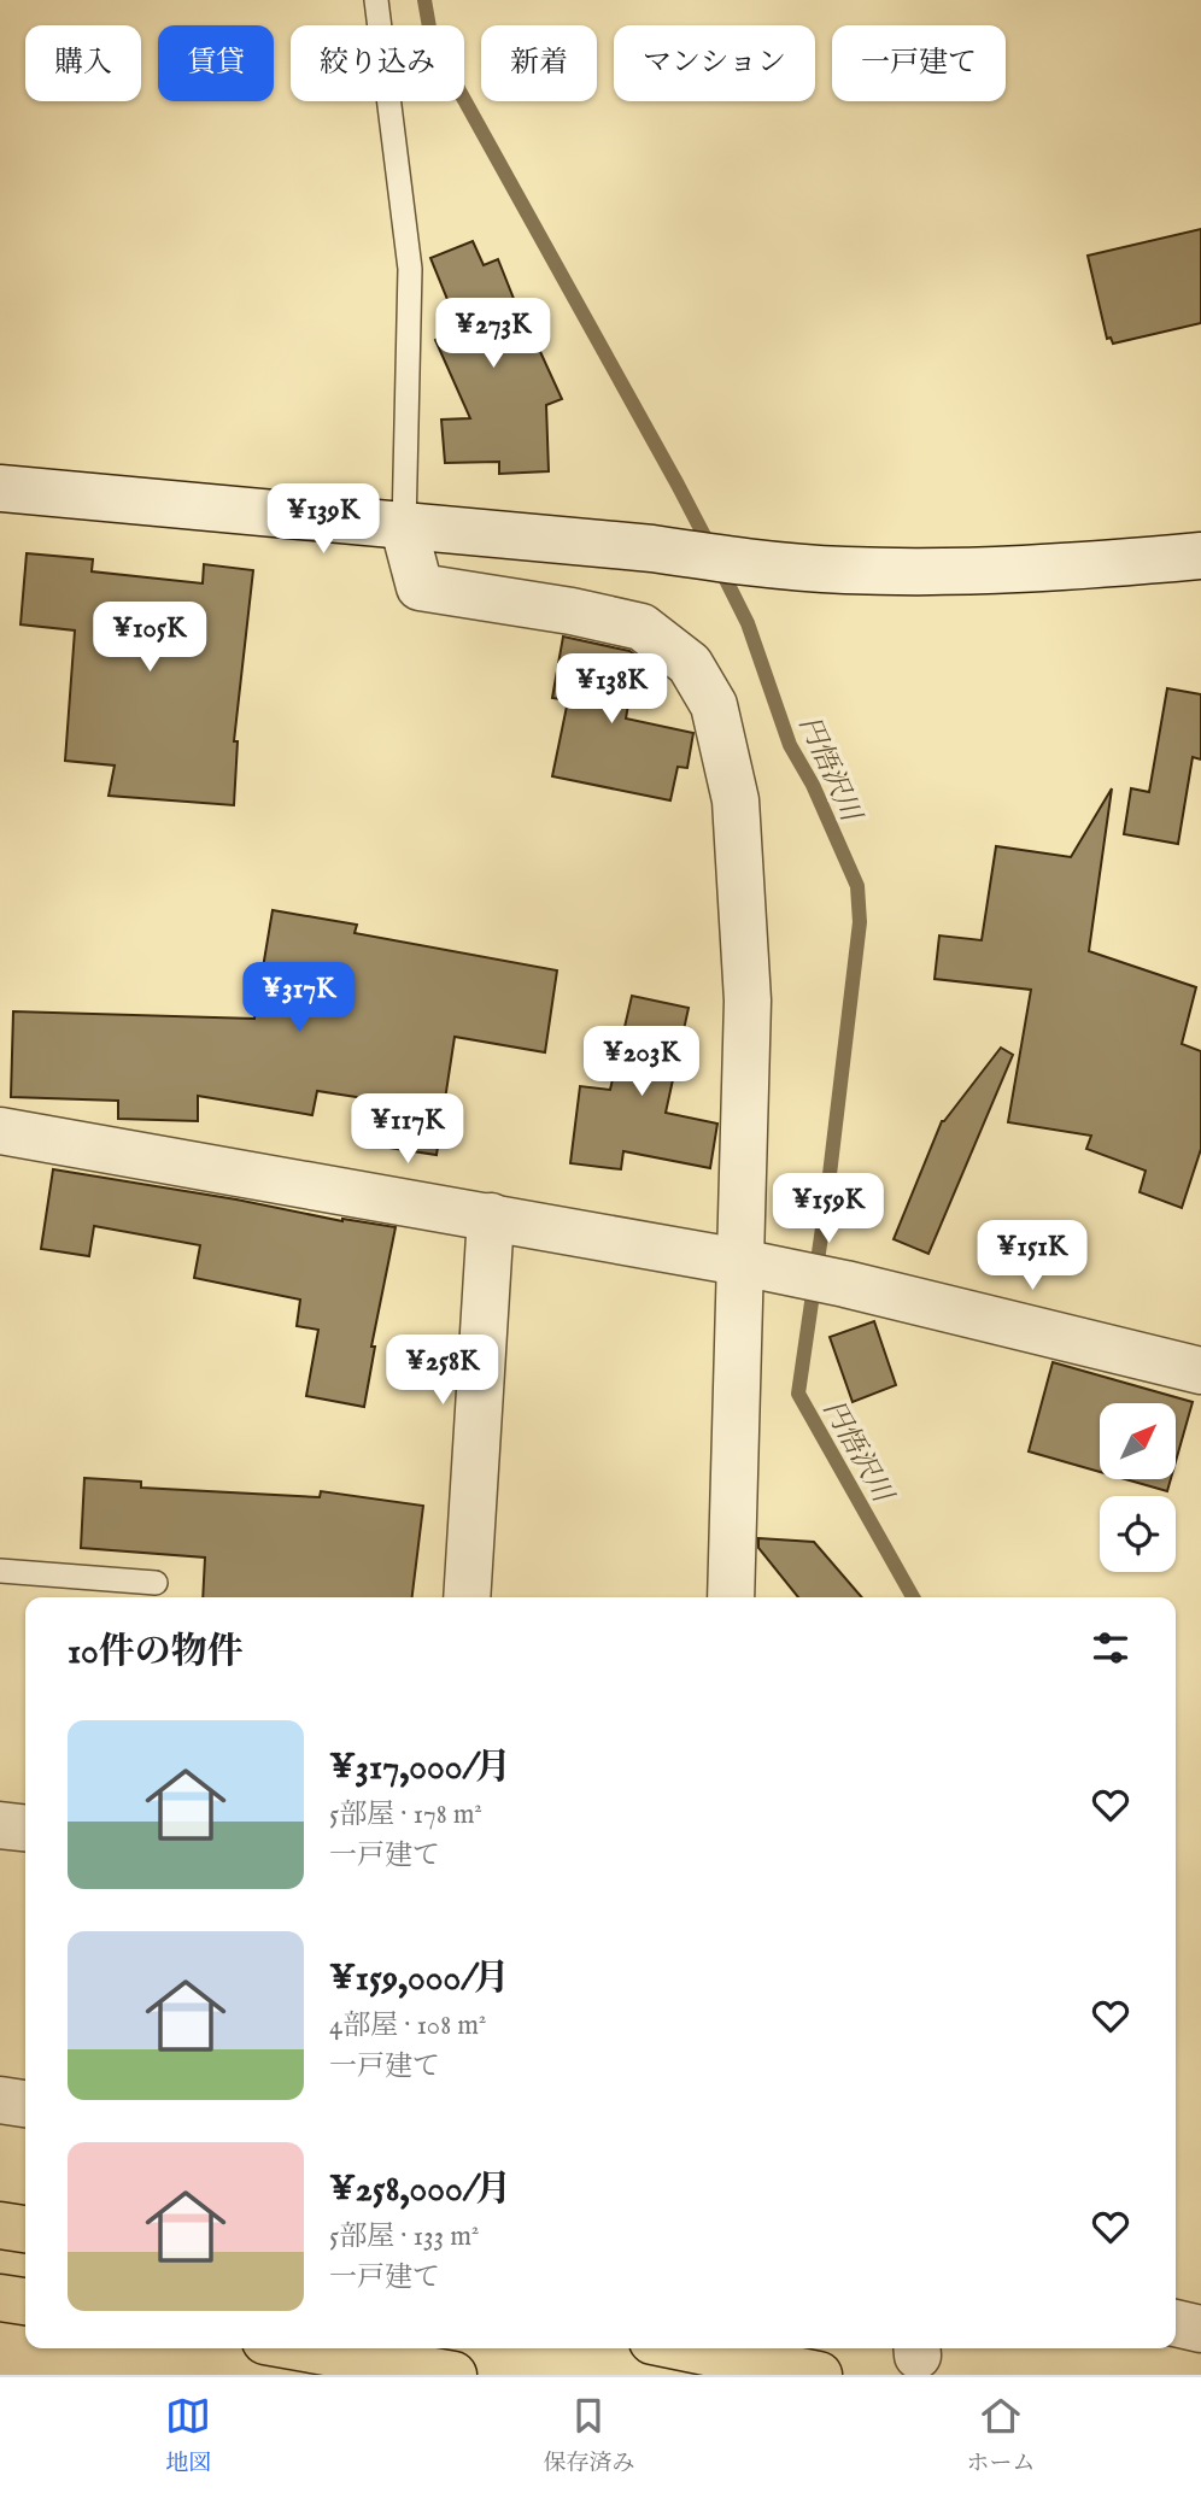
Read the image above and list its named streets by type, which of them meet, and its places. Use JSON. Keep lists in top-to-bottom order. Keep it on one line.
{"water":["円悟沢川"],"north":"top right","page":{"chip":["購入","賃貸","絞り込み","新着","マンション","一戸建て"],"price":["¥273K","¥139K","¥105K","¥138K","¥317K","¥203K","¥117K","¥159K","¥151K","¥258K"],"heading":"10件の物件","list":[{"name":"¥317,000/月","note":"5部屋 · 178 m² · 一戸建て"},{"name":"¥159,000/月","note":"4部屋 · 108 m² · 一戸建て"},{"name":"¥258,000/月","note":"5部屋 · 133 m² · 一戸建て"}],"tabs":["地図","保存済み","ホーム"]}}
